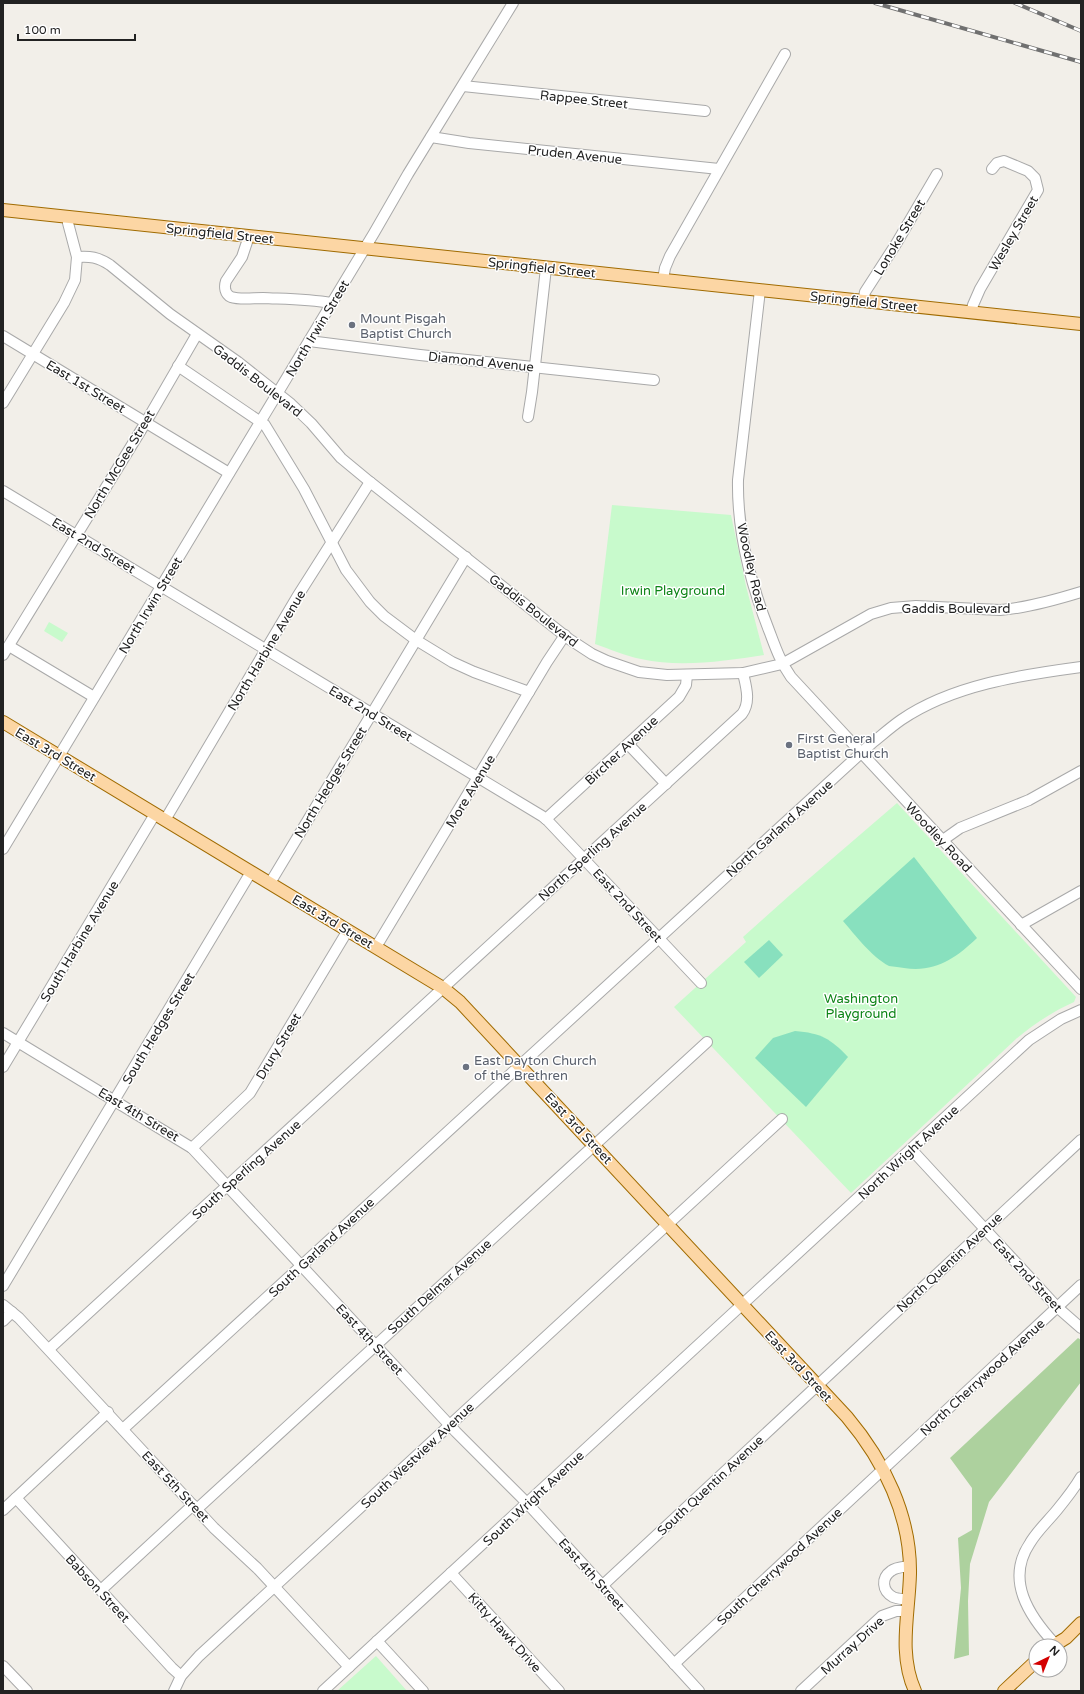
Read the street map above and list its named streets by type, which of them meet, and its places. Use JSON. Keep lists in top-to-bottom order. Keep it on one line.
{"streets":{"main road":["Springfield Street","East 3rd Street"],"street":["Rappee Street","Pruden Avenue","Wesley Street","Lonoke Street","North Irwin Street","Diamond Avenue","Gaddis Boulevard","East 1st Street","North McGee Street","East 2nd Street","Woodley Road","North Harbine Avenue","Bircher Avenue","North Hedges Street","More Avenue","North Garland Avenue","North Sperling Avenue","South Harbine Avenue","South Hedges Street","Drury Street","East 4th Street","North Wright Avenue","South Sperling Avenue","South Garland Avenue","North Quentin Avenue","South Delmar Avenue","North Cherrywood Avenue","South Westview Avenue","South Quentin Avenue","East 5th Street","South Wright Avenue","South Cherrywood Avenue","Babson Street","Kitty Hawk Drive","Murray Drive"]},"crossings":[["Rappee Street","North Irwin Street"],["Pruden Avenue","North Irwin Street"],["Springfield Street","Wesley Street"],["Springfield Street","Lonoke Street"],["Springfield Street","North Irwin Street"],["Springfield Street","Woodley Road"],["North Irwin Street","Diamond Avenue"],["North Irwin Street","Gaddis Boulevard"],["North Irwin Street","East 1st Street"],["North Irwin Street","East 2nd Street"],["North Irwin Street","East 3rd Street"],["Gaddis Boulevard","North McGee Street"],["Gaddis Boulevard","Woodley Road"],["Gaddis Boulevard","North Harbine Avenue"],["Gaddis Boulevard","Bircher Avenue"],["Gaddis Boulevard","North Hedges Street"],["Gaddis Boulevard","More Avenue"],["Gaddis Boulevard","North Sperling Avenue"],["East 1st Street","North McGee Street"],["North McGee Street","East 2nd Street"],["East 2nd Street","North Harbine Avenue"],["East 2nd Street","Bircher Avenue"],["East 2nd Street","North Hedges Street"],["East 2nd Street","More Avenue"],["East 2nd Street","North Garland Avenue"],["East 2nd Street","North Sperling Avenue"],["East 2nd Street","North Wright Avenue"],["East 2nd Street","North Quentin Avenue"],["East 2nd Street","North Cherrywood Avenue"],["Woodley Road","North Garland Avenue"],["North Harbine Avenue","East 3rd Street"],["North Harbine Avenue","South Harbine Avenue"],["East 3rd Street","North Hedges Street"],["East 3rd Street","More Avenue"],["East 3rd Street","North Garland Avenue"],["East 3rd Street","North Sperling Avenue"],["East 3rd Street","South Harbine Avenue"],["East 3rd Street","South Hedges Street"],["East 3rd Street","Drury Street"],["East 3rd Street","North Wright Avenue"],["East 3rd Street","South Sperling Avenue"],["East 3rd Street","South Garland Avenue"],["East 3rd Street","North Quentin Avenue"],["East 3rd Street","South Delmar Avenue"],["East 3rd Street","North Cherrywood Avenue"],["East 3rd Street","South Westview Avenue"],["East 3rd Street","South Quentin Avenue"],["East 3rd Street","South Wright Avenue"],["East 3rd Street","South Cherrywood Avenue"],["East 3rd Street","Murray Drive"],["North Garland Avenue","South Garland Avenue"],["North Sperling Avenue","South Sperling Avenue"],["South Harbine Avenue","East 4th Street"],["South Hedges Street","East 4th Street"],["Drury Street","East 4th Street"],["East 4th Street","South Sperling Avenue"],["East 4th Street","South Garland Avenue"],["East 4th Street","South Delmar Avenue"],["East 4th Street","South Westview Avenue"],["East 4th Street","South Quentin Avenue"],["East 4th Street","South Wright Avenue"],["East 4th Street","South Cherrywood Avenue"],["North Wright Avenue","South Wright Avenue"],["South Sperling Avenue","East 5th Street"],["South Garland Avenue","East 5th Street"],["North Quentin Avenue","South Quentin Avenue"],["South Delmar Avenue","East 5th Street"],["South Delmar Avenue","Babson Street"],["North Cherrywood Avenue","South Cherrywood Avenue"],["South Westview Avenue","East 5th Street"],["South Westview Avenue","Babson Street"],["East 5th Street","South Wright Avenue"],["South Wright Avenue","Kitty Hawk Drive"]],"parks":["Irwin Playground","Washington Playground"],"places":["Mount Pisgah Baptist Church","First General Baptist Church","East Dayton Church of the Brethren"],"scale_bar":"100 m","north":"top right"}
